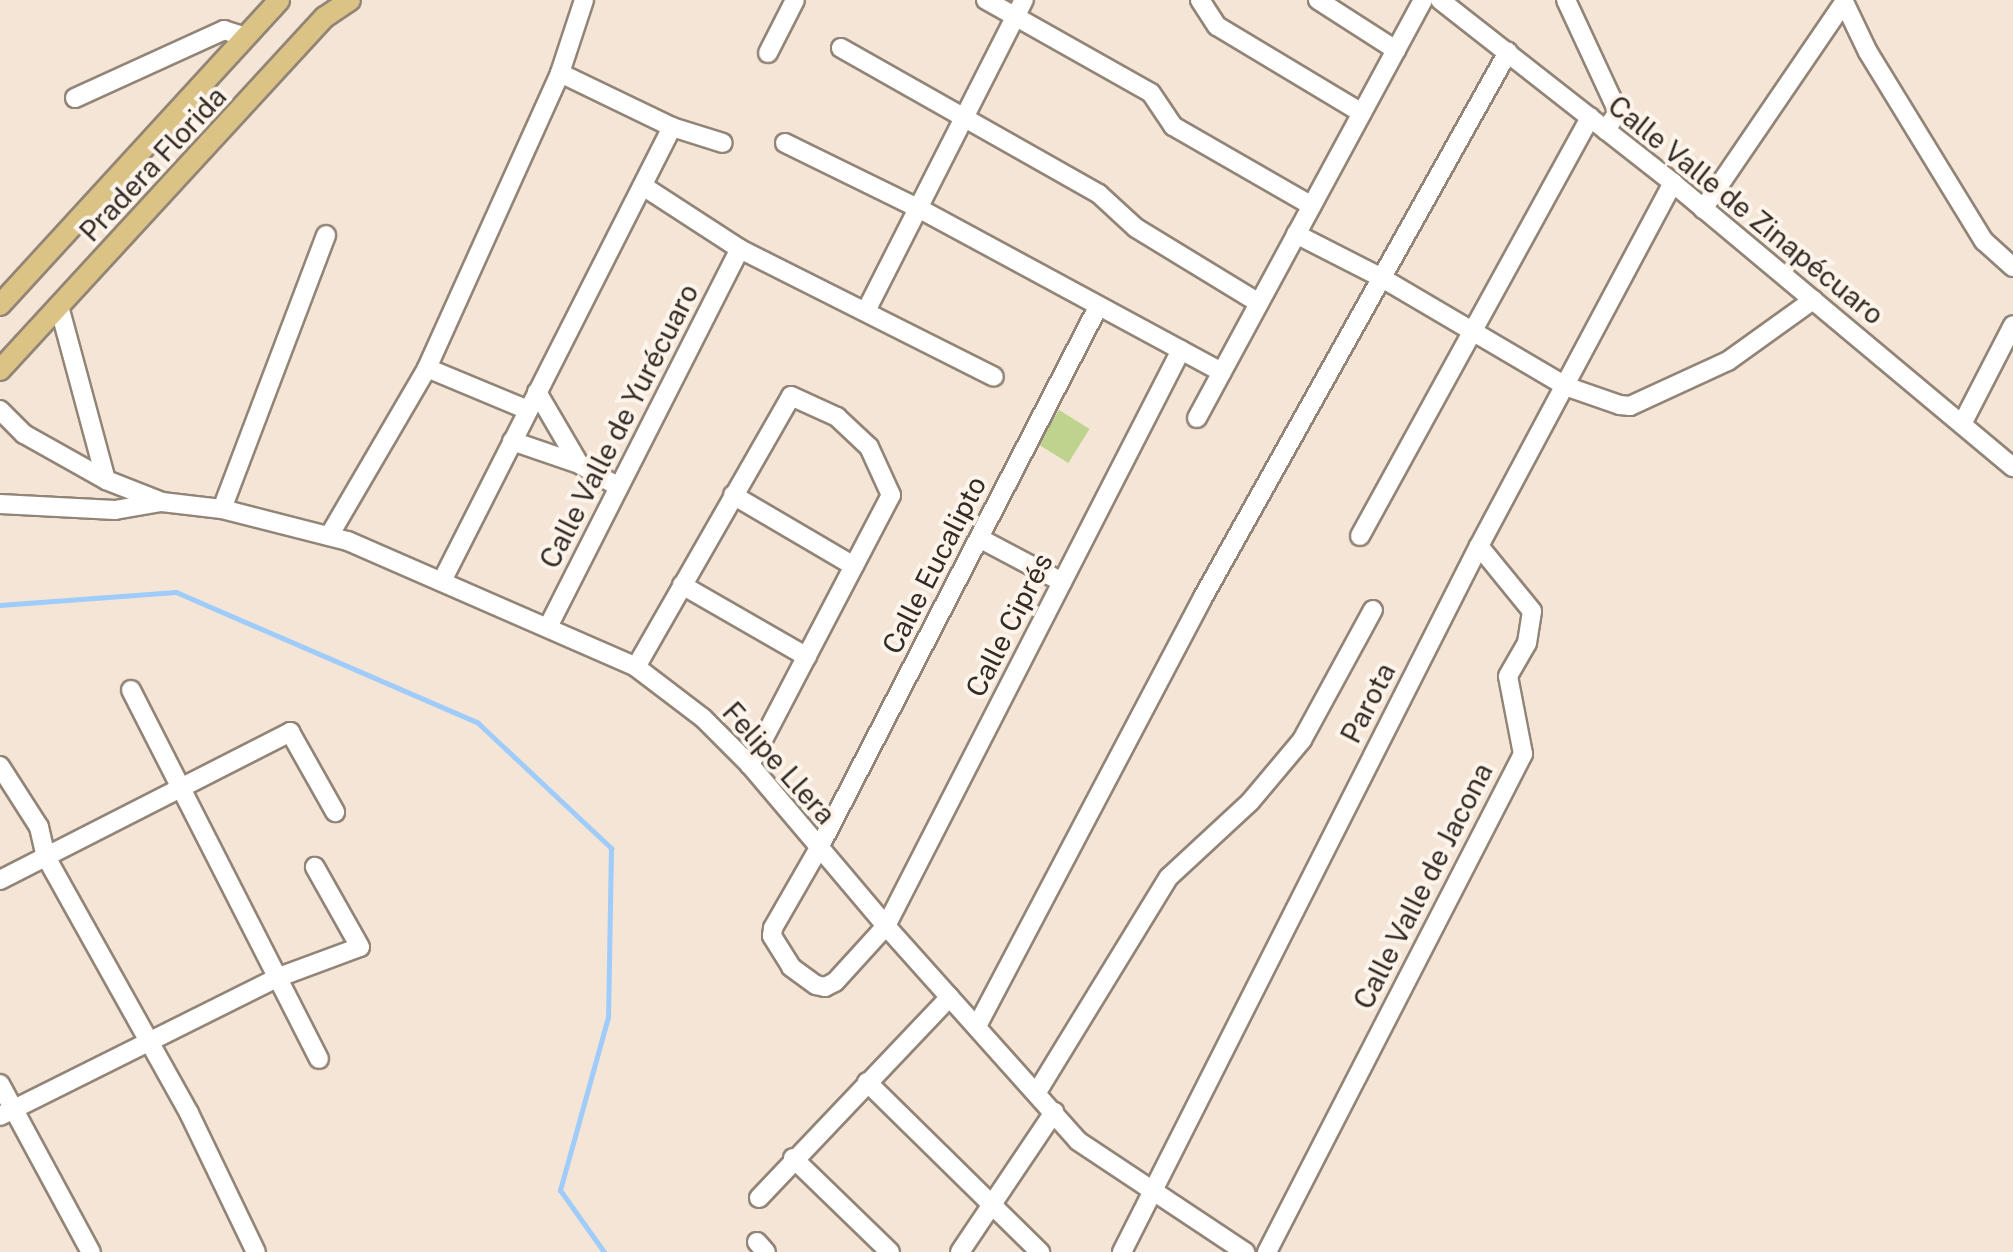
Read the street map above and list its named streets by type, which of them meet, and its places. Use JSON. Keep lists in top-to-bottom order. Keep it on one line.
{"streets":{"main road":["Pradera Florida"],"street":["Calle Valle de Zinapécuaro","Calle Valle de Yurécuaro","Calle Eucalipto","Calle Ciprés","Parota","Felipe Llera","Calle Valle de Jacona"]},"crossings":[["Calle Valle de Zinapécuaro","Parota"],["Calle Valle de Yurécuaro","Felipe Llera"],["Calle Eucalipto","Calle Ciprés"],["Calle Eucalipto","Felipe Llera"],["Calle Ciprés","Felipe Llera"],["Parota","Felipe Llera"],["Parota","Calle Valle de Jacona"]]}
